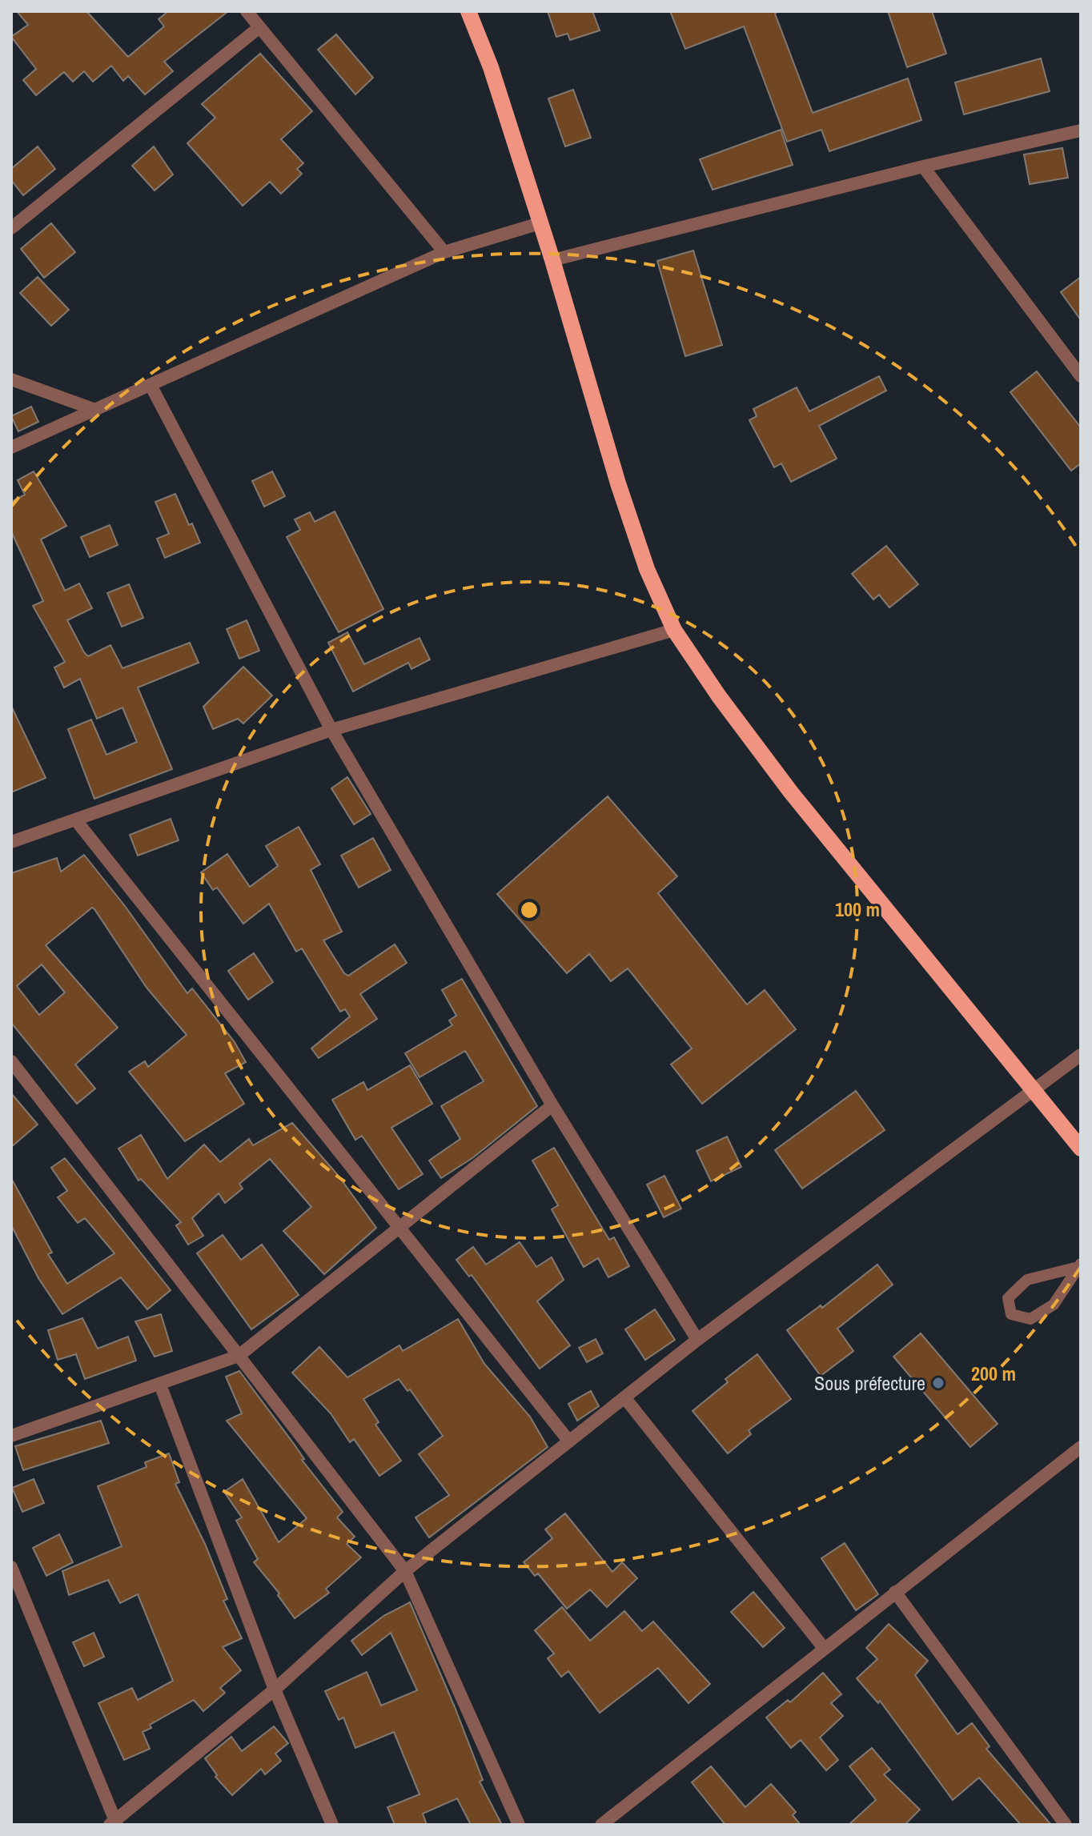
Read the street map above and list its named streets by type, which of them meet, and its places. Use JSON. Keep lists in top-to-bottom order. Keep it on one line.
{"places":["Sous préfecture"],"rings":["100 m","200 m"]}
